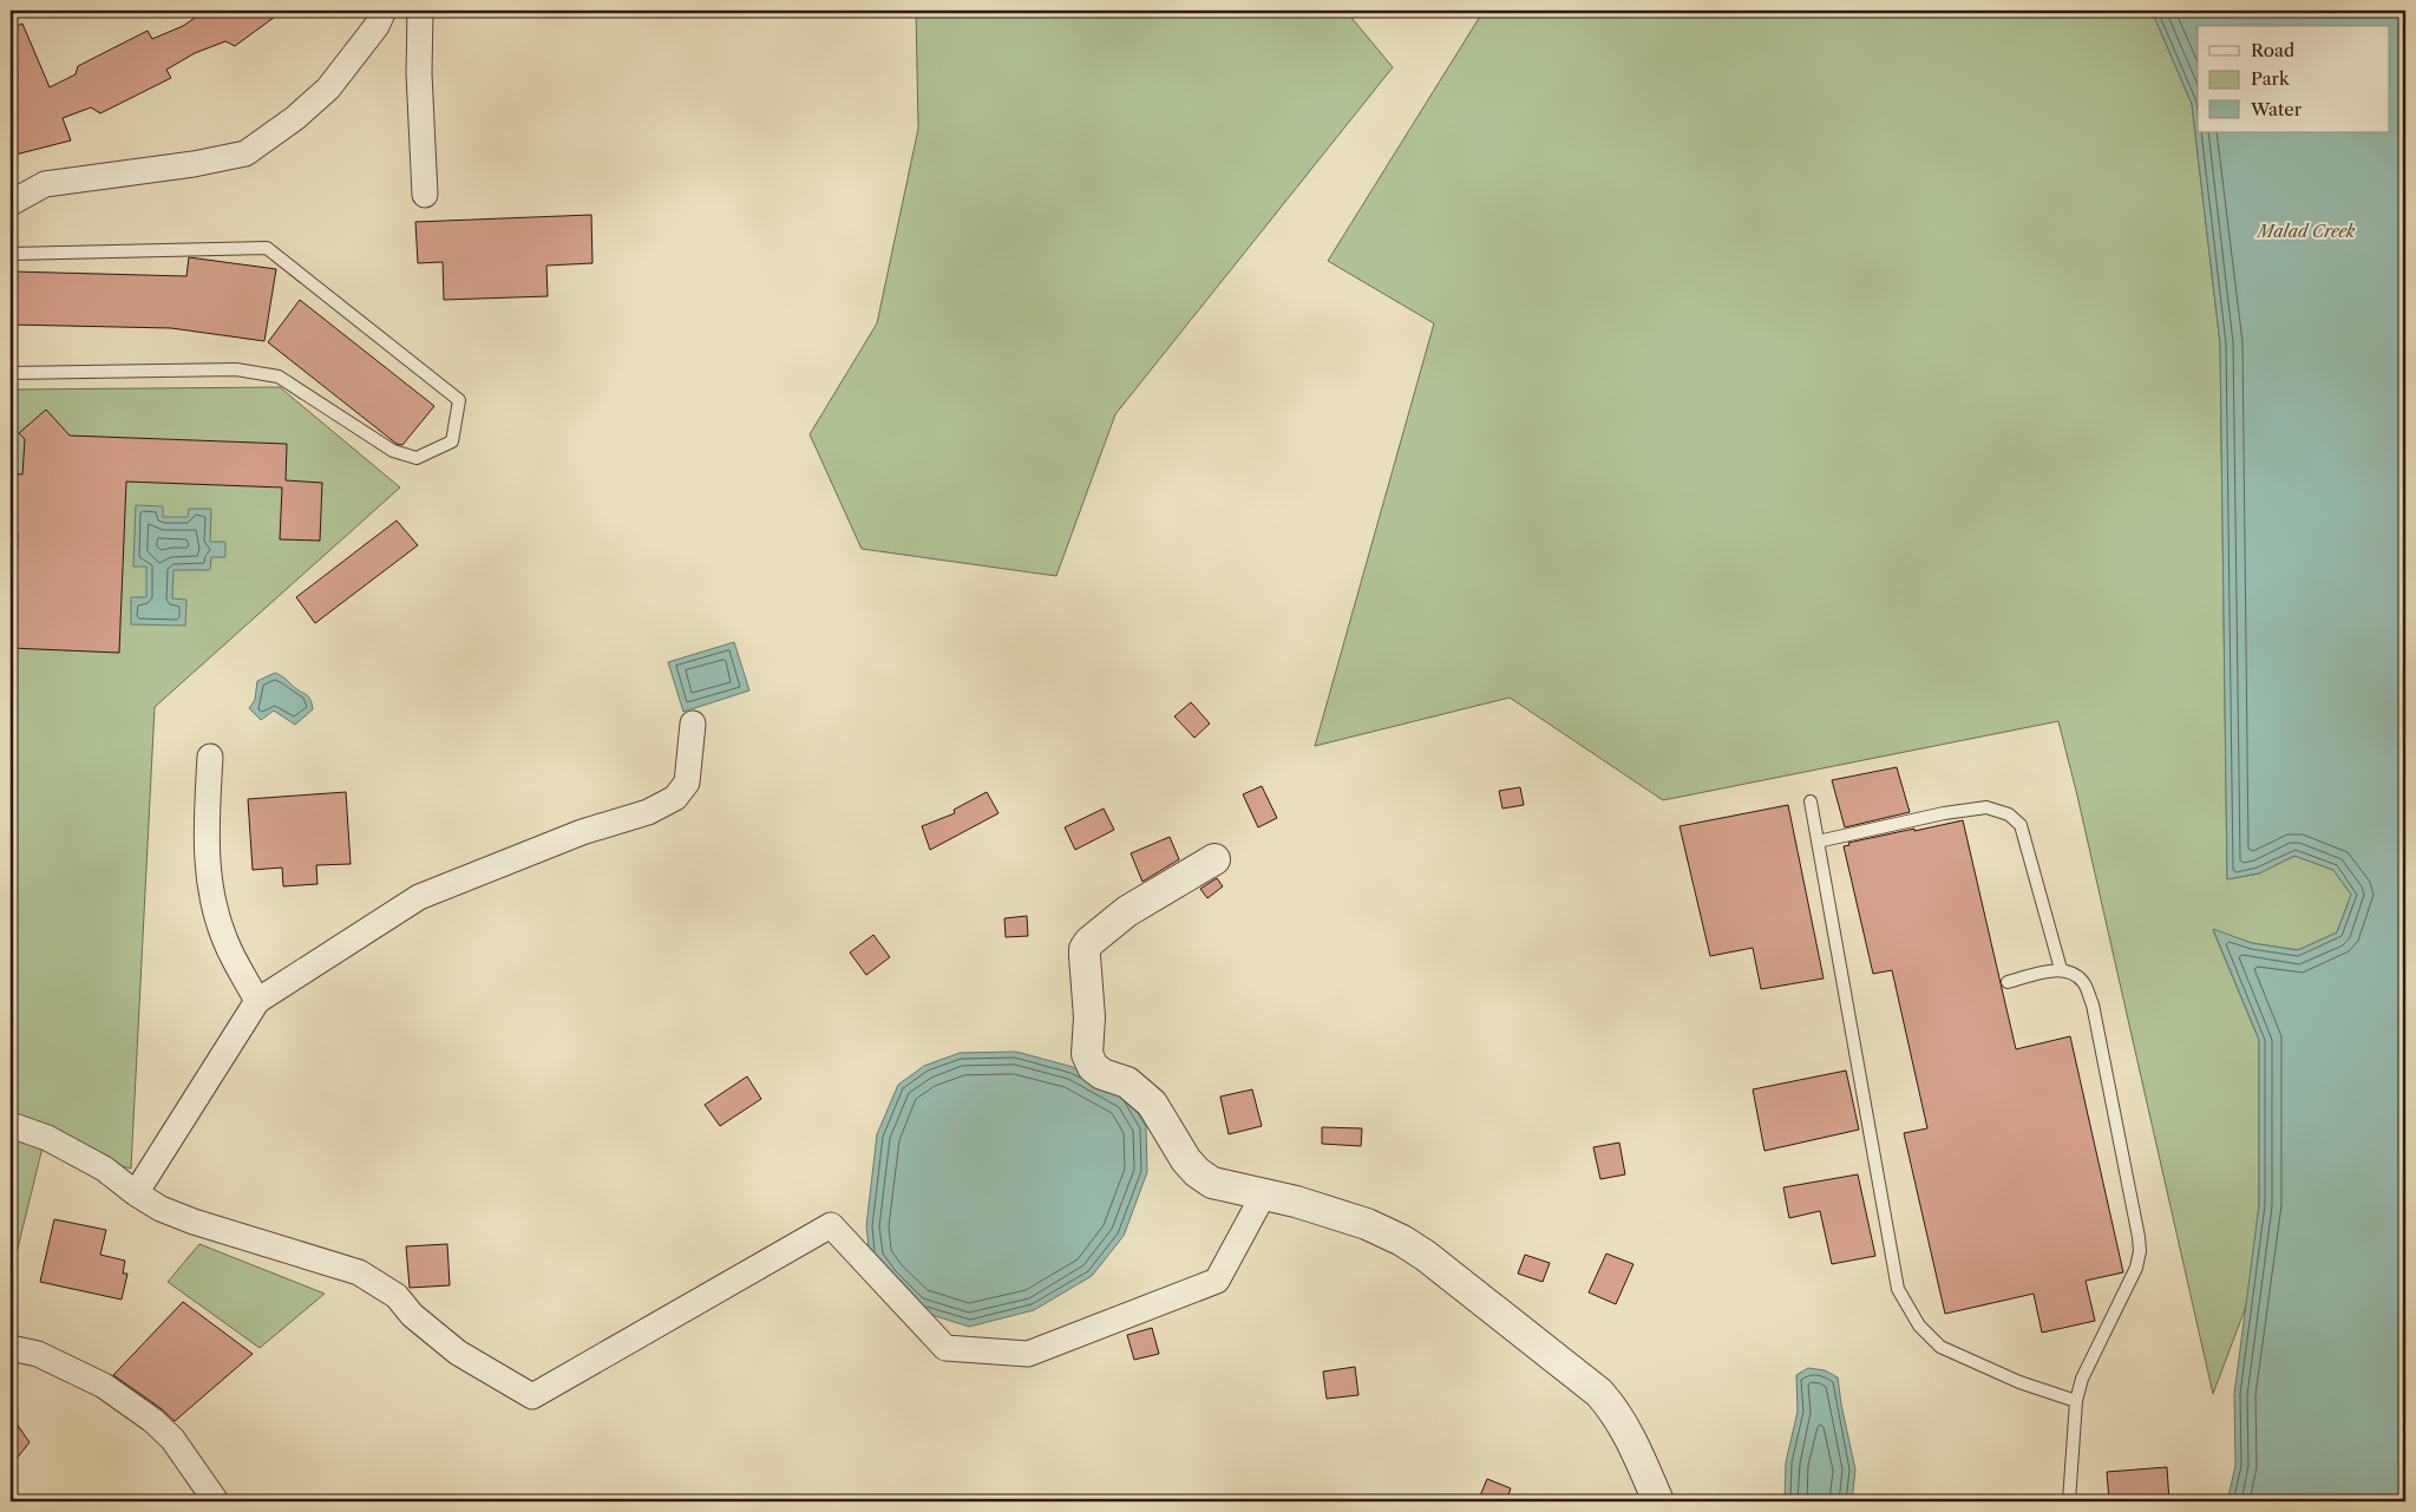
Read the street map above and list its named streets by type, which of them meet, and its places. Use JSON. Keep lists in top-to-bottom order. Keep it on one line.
{"water":["Malad Creek"],"legend":["Road","Park","Water"]}
